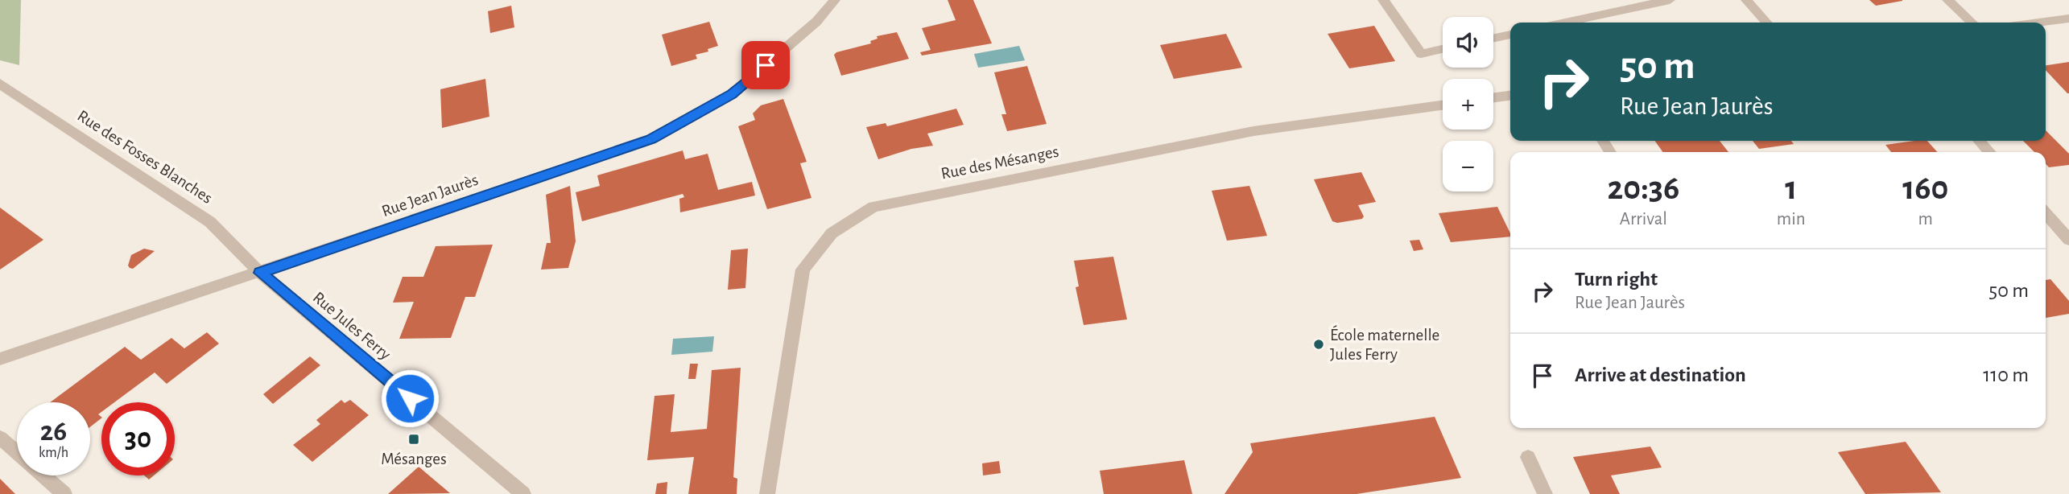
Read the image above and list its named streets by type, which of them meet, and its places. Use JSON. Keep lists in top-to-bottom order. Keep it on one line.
{"streets":{"street":["Rue des Fosses Blanches","Rue des Mésanges","Rue Jean Jaurès","Rue Jules Ferry"]},"crossings":[["Rue des Fosses Blanches","Rue Jean Jaurès"],["Rue des Fosses Blanches","Rue Jules Ferry"],["Rue Jean Jaurès","Rue Jules Ferry"]],"places":{"other":["École maternelle Jules Ferry"],"transit":["Mésanges"]},"page":{"map_buttons":["+","−"],"turn":["50 m","Rue Jean Jaurès"],"eta":["20:36","Arrival","1","min","160","m"],"list":[{"name":"Turn right","note":"Rue Jean Jaurès","value":"50 m"},{"name":"Arrive at destination","value":"110 m"}],"speed":"26 km/h","limit":"30"}}
